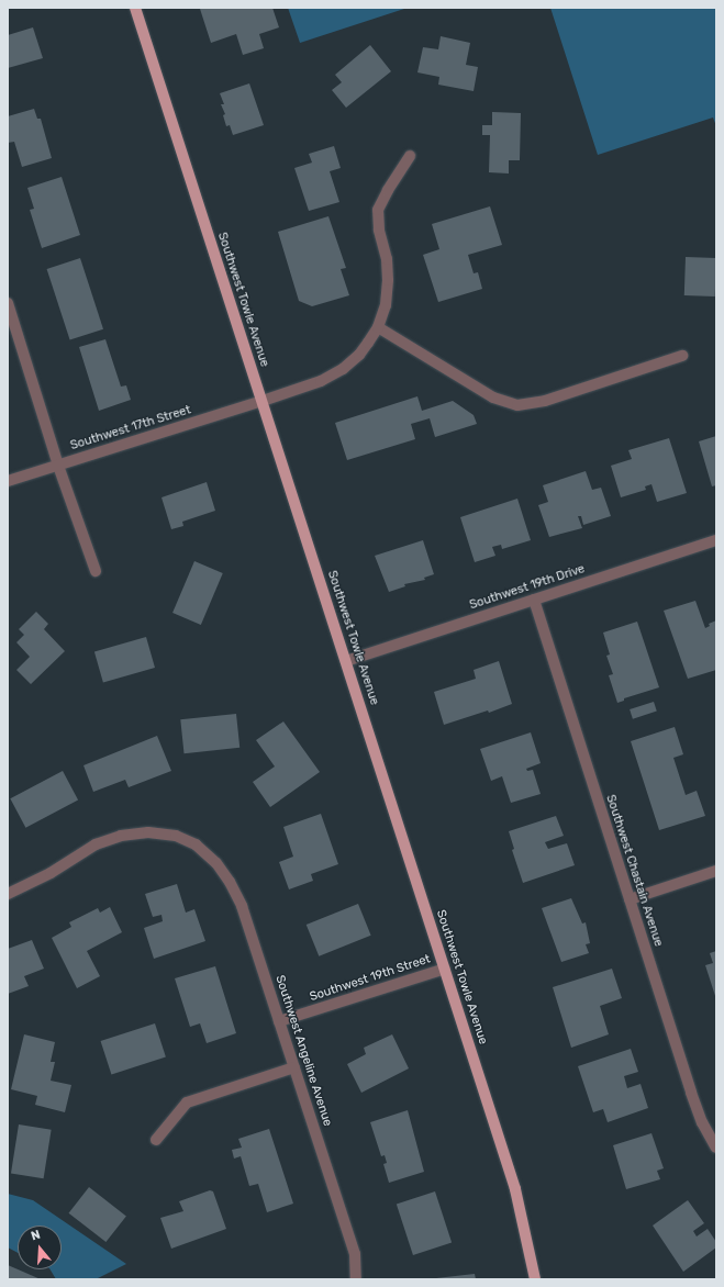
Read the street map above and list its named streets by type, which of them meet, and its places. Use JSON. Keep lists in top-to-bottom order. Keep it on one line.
{"streets":{"main road":["Southwest Towle Avenue"],"street":["Southwest 17th Street","Southwest 19th Drive","Southwest Chastain Avenue","Southwest 19th Street","Southwest Angeline Avenue"]},"crossings":[["Southwest Towle Avenue","Southwest 17th Street"],["Southwest Towle Avenue","Southwest 19th Drive"],["Southwest Towle Avenue","Southwest 19th Street"],["Southwest 19th Drive","Southwest Chastain Avenue"],["Southwest 19th Street","Southwest Angeline Avenue"]],"north":"top"}
